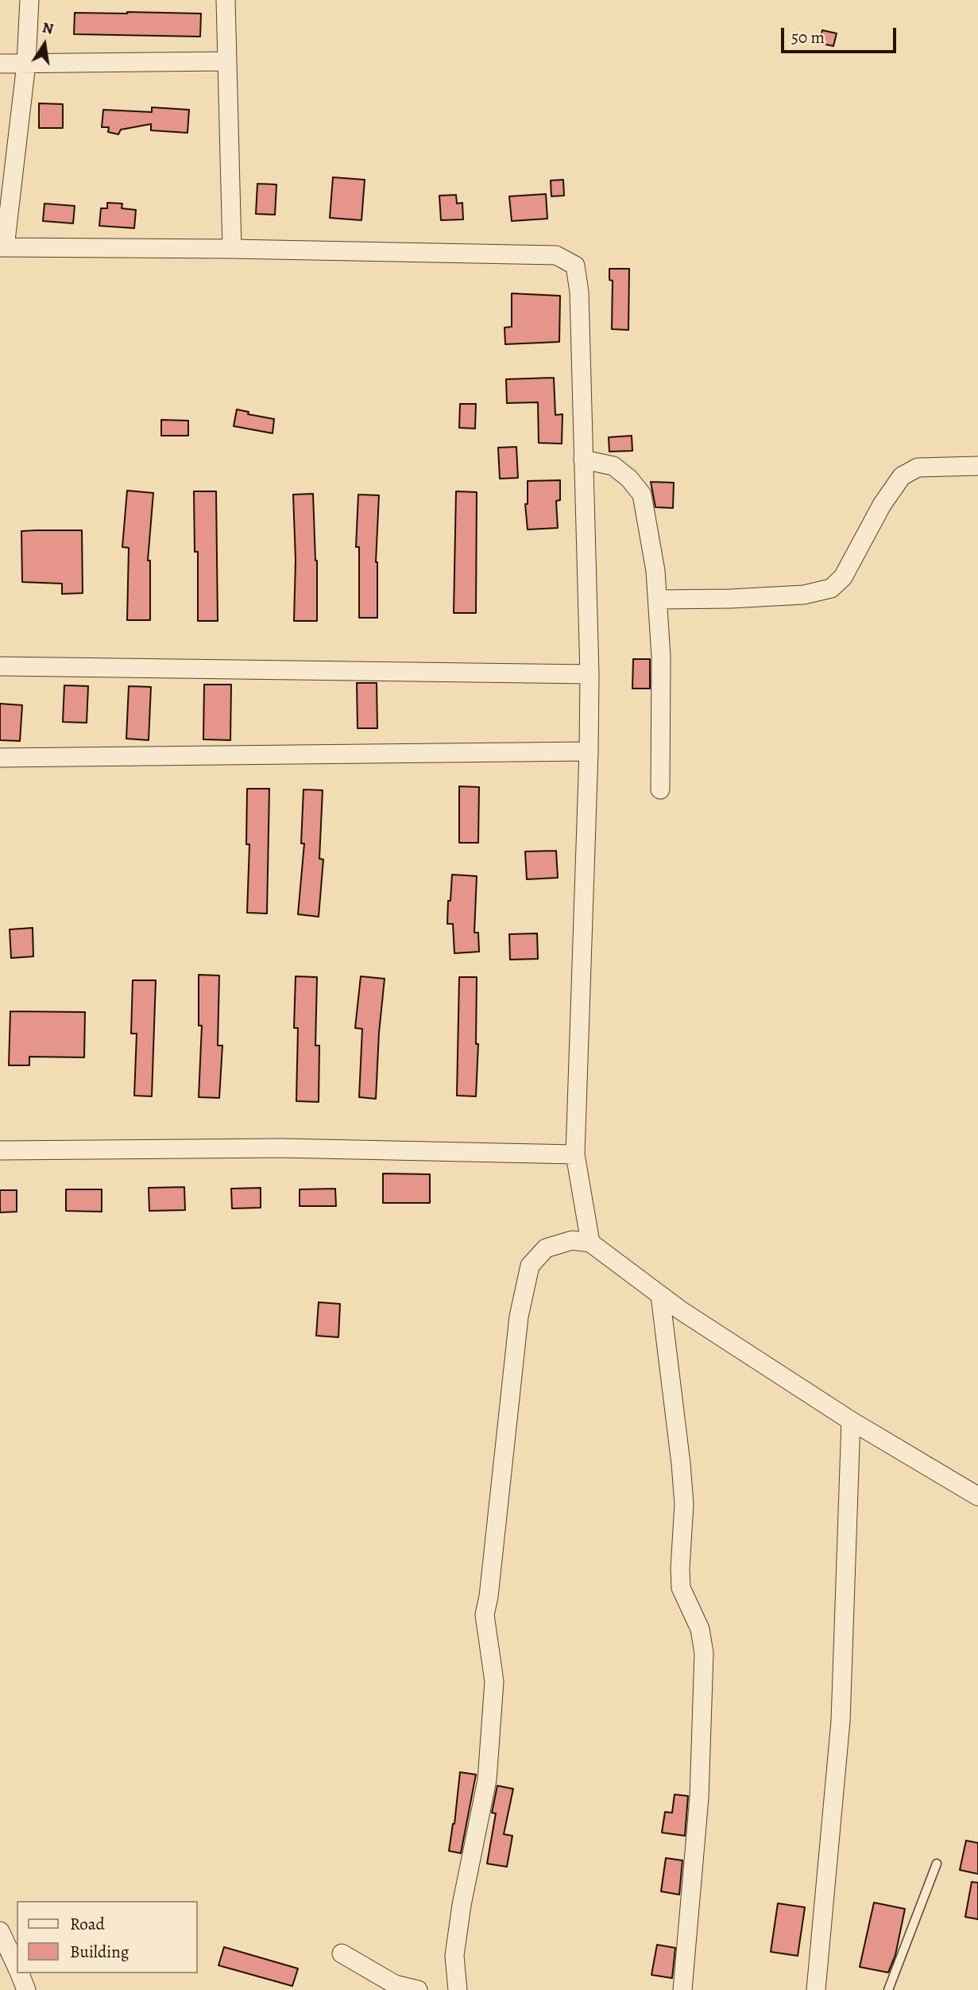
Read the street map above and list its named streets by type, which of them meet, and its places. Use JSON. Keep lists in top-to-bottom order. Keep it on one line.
{"legend":["Road","Building"],"scale_bar":"50 m","north":"top"}
